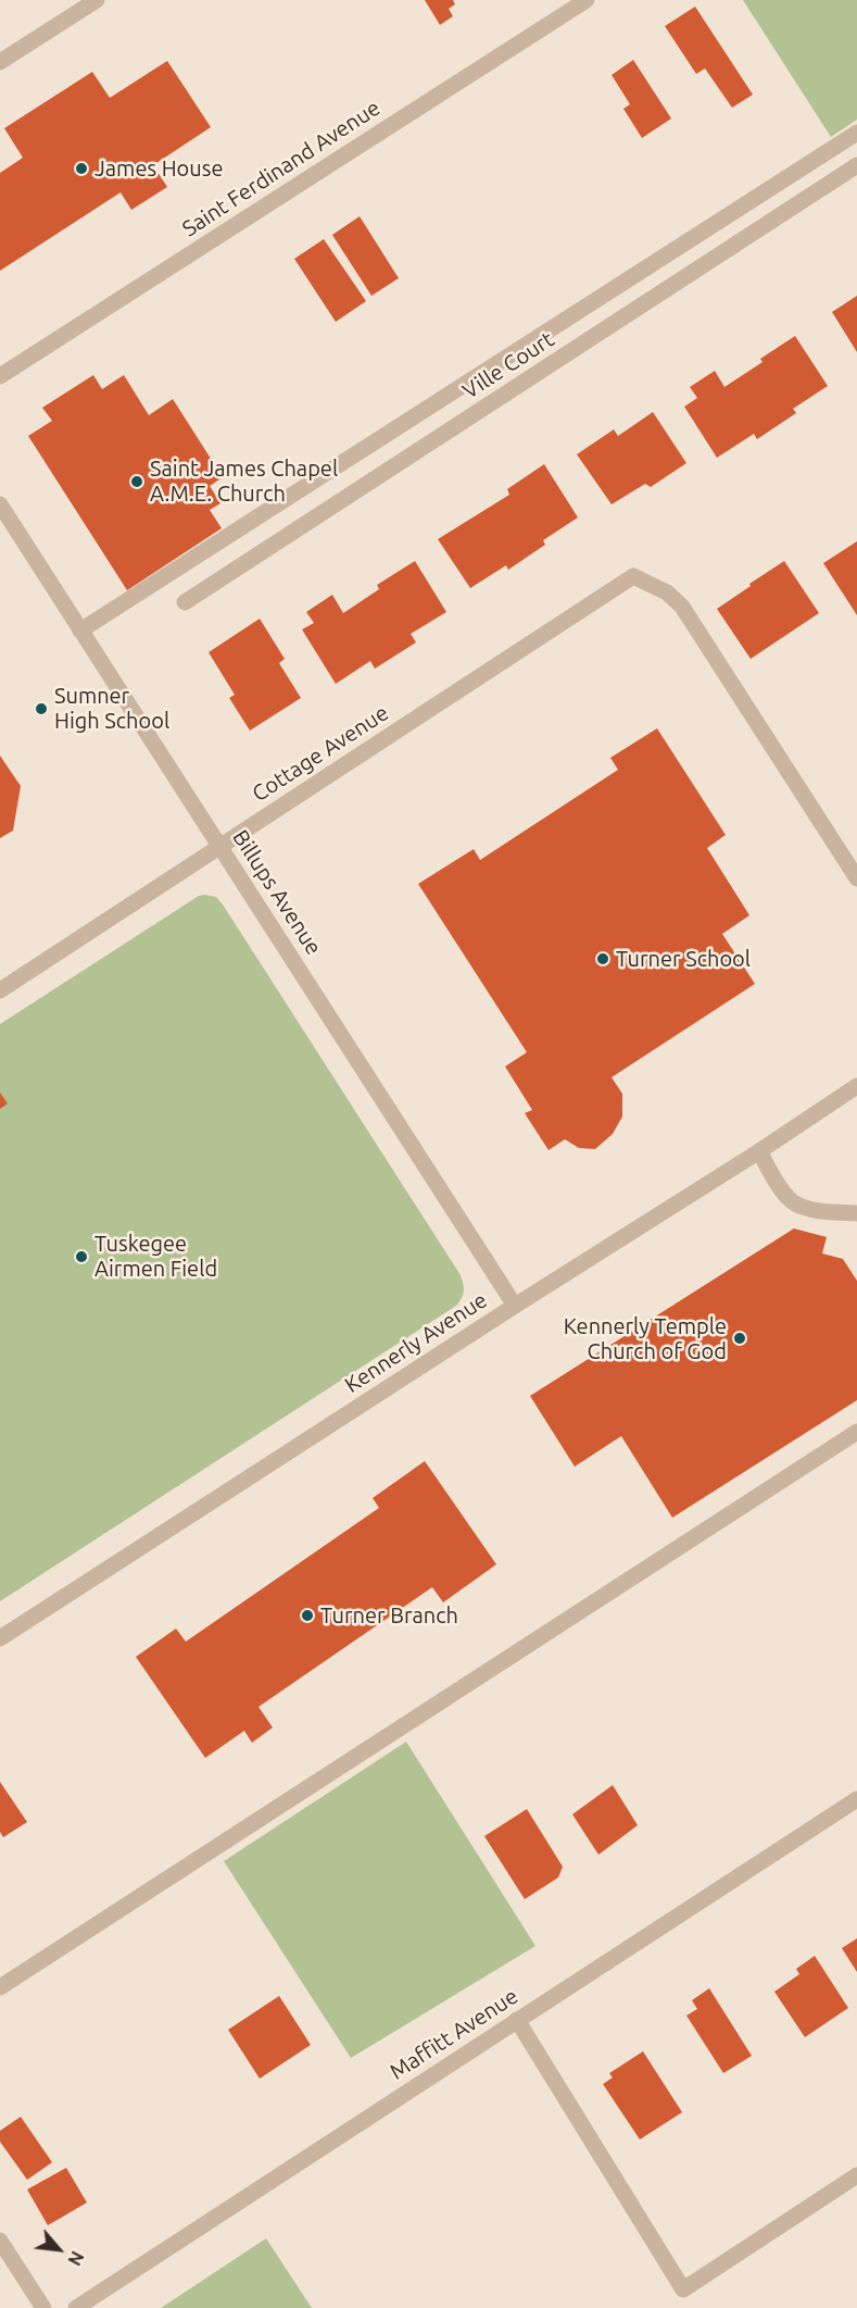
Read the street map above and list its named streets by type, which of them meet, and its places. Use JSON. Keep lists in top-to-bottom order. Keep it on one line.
{"streets":{"street":["Saint Ferdinand Avenue","Ville Court","Cottage Avenue","Billups Avenue","Kennerly Avenue","Maffitt Avenue"]},"crossings":[["Cottage Avenue","Billups Avenue"],["Billups Avenue","Kennerly Avenue"]],"places":["James House","Saint James Chapel A.M.E. Church","Sumner High School","Turner School","Tuskegee Airmen Field","Kennerly Temple Church of God","Turner Branch"],"north":"bottom right"}
